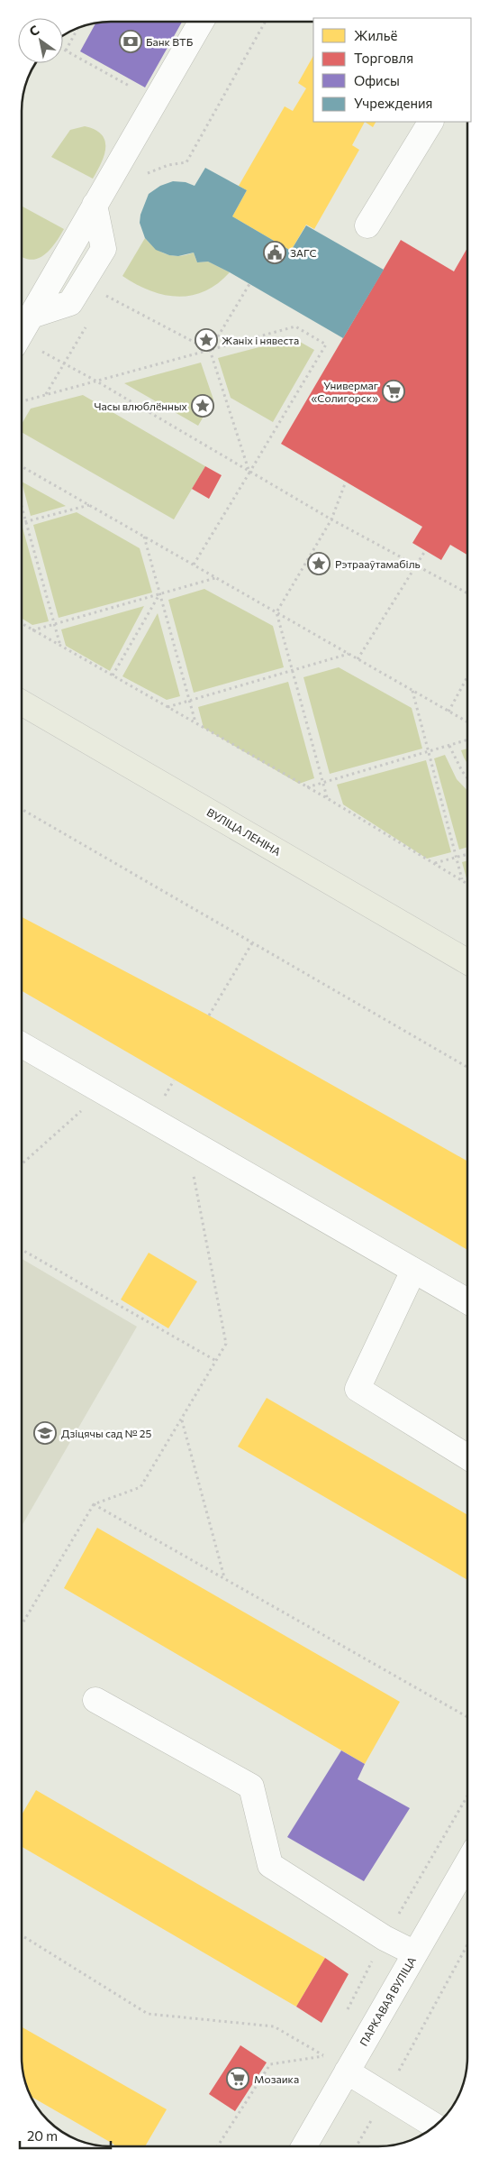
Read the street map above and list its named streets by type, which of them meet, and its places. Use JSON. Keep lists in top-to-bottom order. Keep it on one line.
{"streets":{"main road":["ВУЛІЦА ЛЕНІНА"],"street":["ПАРКАВАЯ ВУЛІЦА"]},"places":{"bank":["Банк ВТБ"],"public building":["ЗАГС"],"place":["Жаніх і нявеста","Часы влюблённых","Рэтрааўтамабіль"],"supermarket":["Универмаг «Солигорск»","Мозаика"],"school or university":["Дзіцячы сад № 25"]},"legend":["Жильё","Торговля","Офисы","Учреждения"],"scale_bar":"20 m","north":"top left"}
